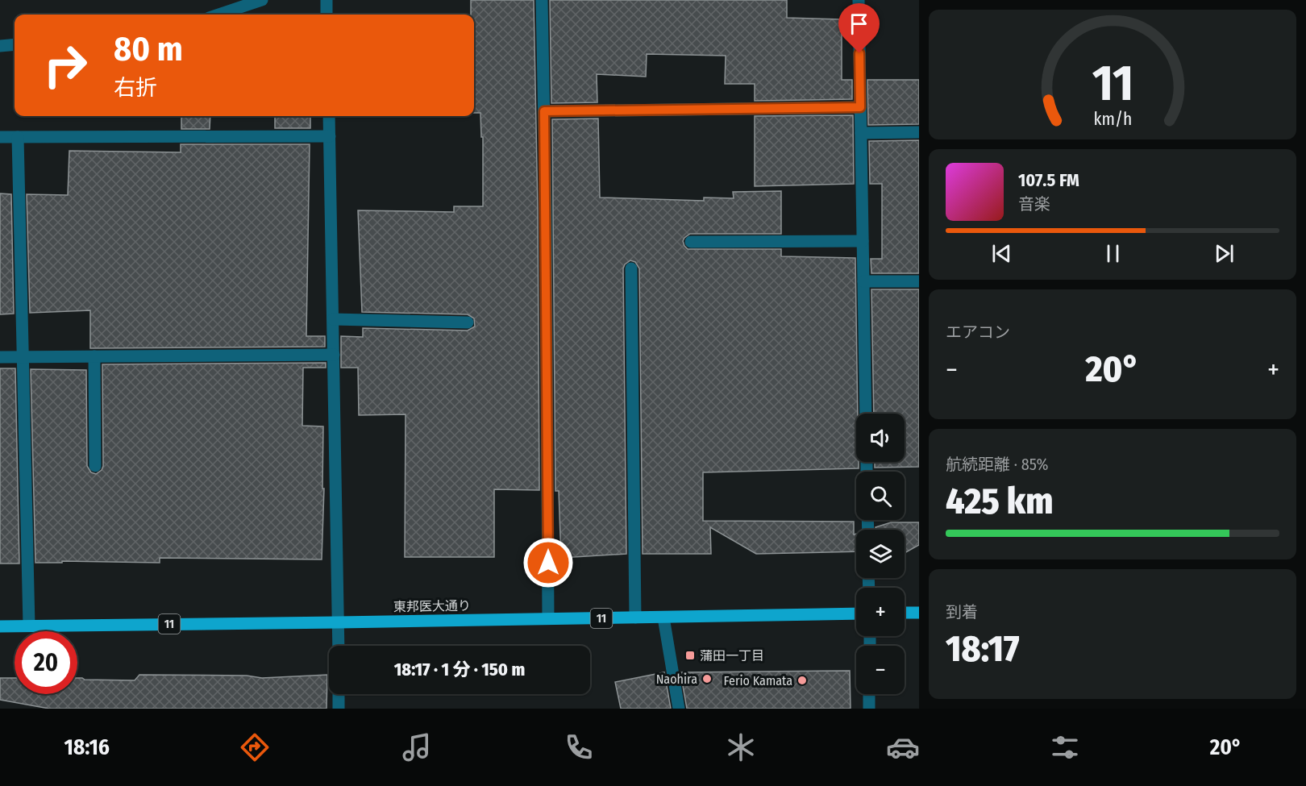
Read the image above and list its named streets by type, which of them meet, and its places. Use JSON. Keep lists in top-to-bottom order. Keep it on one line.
{"streets":{"main road":["東邦医大通り","11"]},"places":{"transit":["蒲田一丁目"],"other":["Naohira","Ferio Kamata"]},"page":{"turn":["80 m","右折"],"song":["107.5 FM","音楽"],"tile":["エアコン",["航続距離 · 85%","425 km"],["到着","18:17"]],"heat":["−","20°","+"],"map_buttons":["+","−"],"limit":"20","trip":"18:17 · 1 分 · 150 m","tabs":["18:16","20°"],"gauge":["11","km/h"]}}
